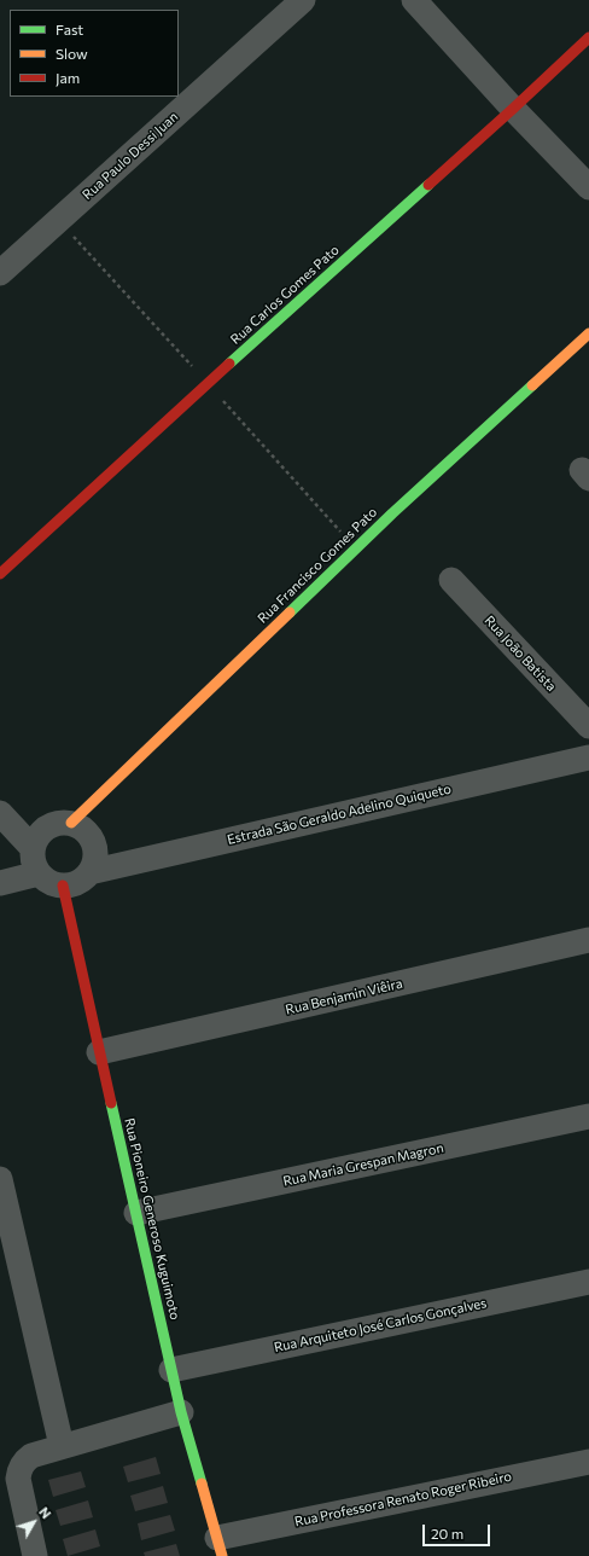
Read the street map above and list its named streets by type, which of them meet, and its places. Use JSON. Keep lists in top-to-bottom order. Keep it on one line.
{"streets":{"street":["Rua Paulo Dessi Juan","Rua Carlos Gomes Pato","Rua Francisco Gomes Pato","Rua João Batista","Estrada São Geraldo Adelino Quiqueto","Rua Benjamin Viêira","Rua Maria Grespan Magron","Rua Pioneiro Generoso Kuguimoto","Rua Arquiteto José Carlos Gonçalves","Rua Professora Renato Roger Ribeiro"]},"crossings":[["Rua Francisco Gomes Pato","Estrada São Geraldo Adelino Quiqueto"],["Rua Francisco Gomes Pato","Rua Pioneiro Generoso Kuguimoto"],["Estrada São Geraldo Adelino Quiqueto","Rua Pioneiro Generoso Kuguimoto"],["Rua Benjamin Viêira","Rua Pioneiro Generoso Kuguimoto"],["Rua Maria Grespan Magron","Rua Pioneiro Generoso Kuguimoto"],["Rua Pioneiro Generoso Kuguimoto","Rua Arquiteto José Carlos Gonçalves"],["Rua Pioneiro Generoso Kuguimoto","Rua Professora Renato Roger Ribeiro"]],"legend":["Fast","Slow","Jam"],"scale_bar":"20 m","north":"top right"}
